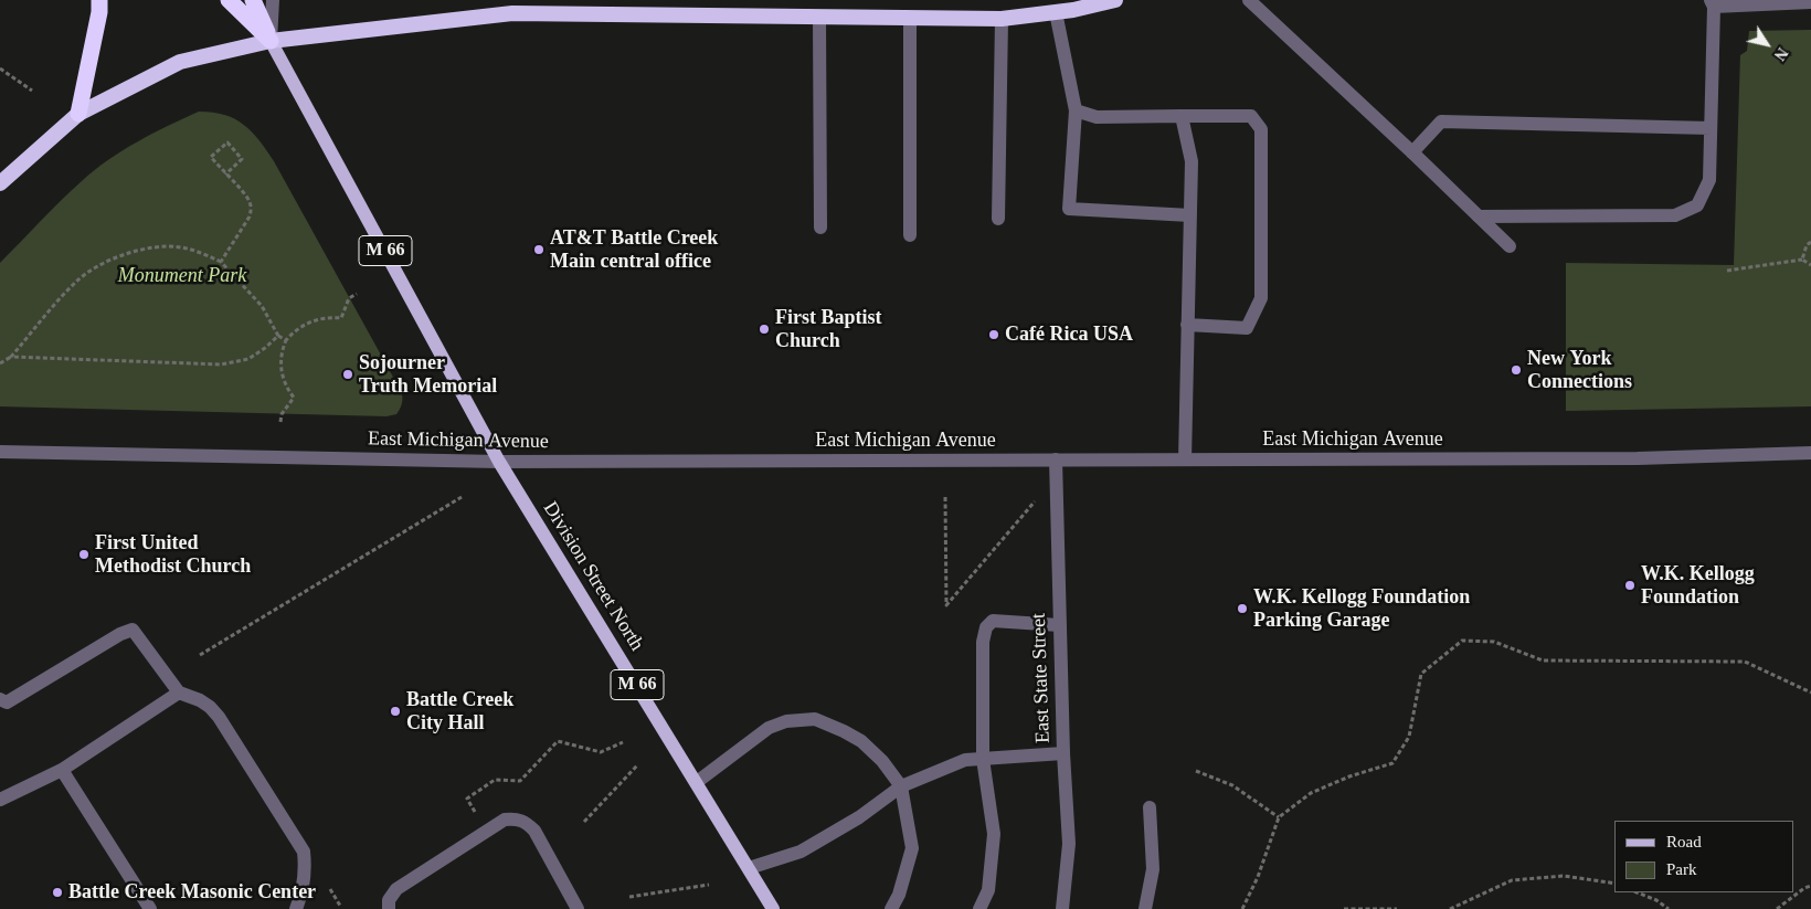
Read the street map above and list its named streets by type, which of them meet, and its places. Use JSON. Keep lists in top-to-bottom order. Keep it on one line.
{"streets":{"main road":["M 66","Division Street North"],"street":["East Michigan Avenue","East State Street"]},"crossings":[["M 66","East Michigan Avenue"],["M 66","Division Street North"],["East Michigan Avenue","Division Street North"],["East Michigan Avenue","East State Street"],["Division Street North","East State Street"]],"parks":["Monument Park"],"places":["AT&T Battle Creek Main central office","First Baptist Church","Café Rica USA","New York Connections","Sojourner Truth Memorial","First United Methodist Church","W.K. Kellogg Foundation","W.K. Kellogg Foundation Parking Garage","Battle Creek City Hall","Battle Creek Masonic Center"],"legend":["Road","Park"],"north":"bottom right"}
